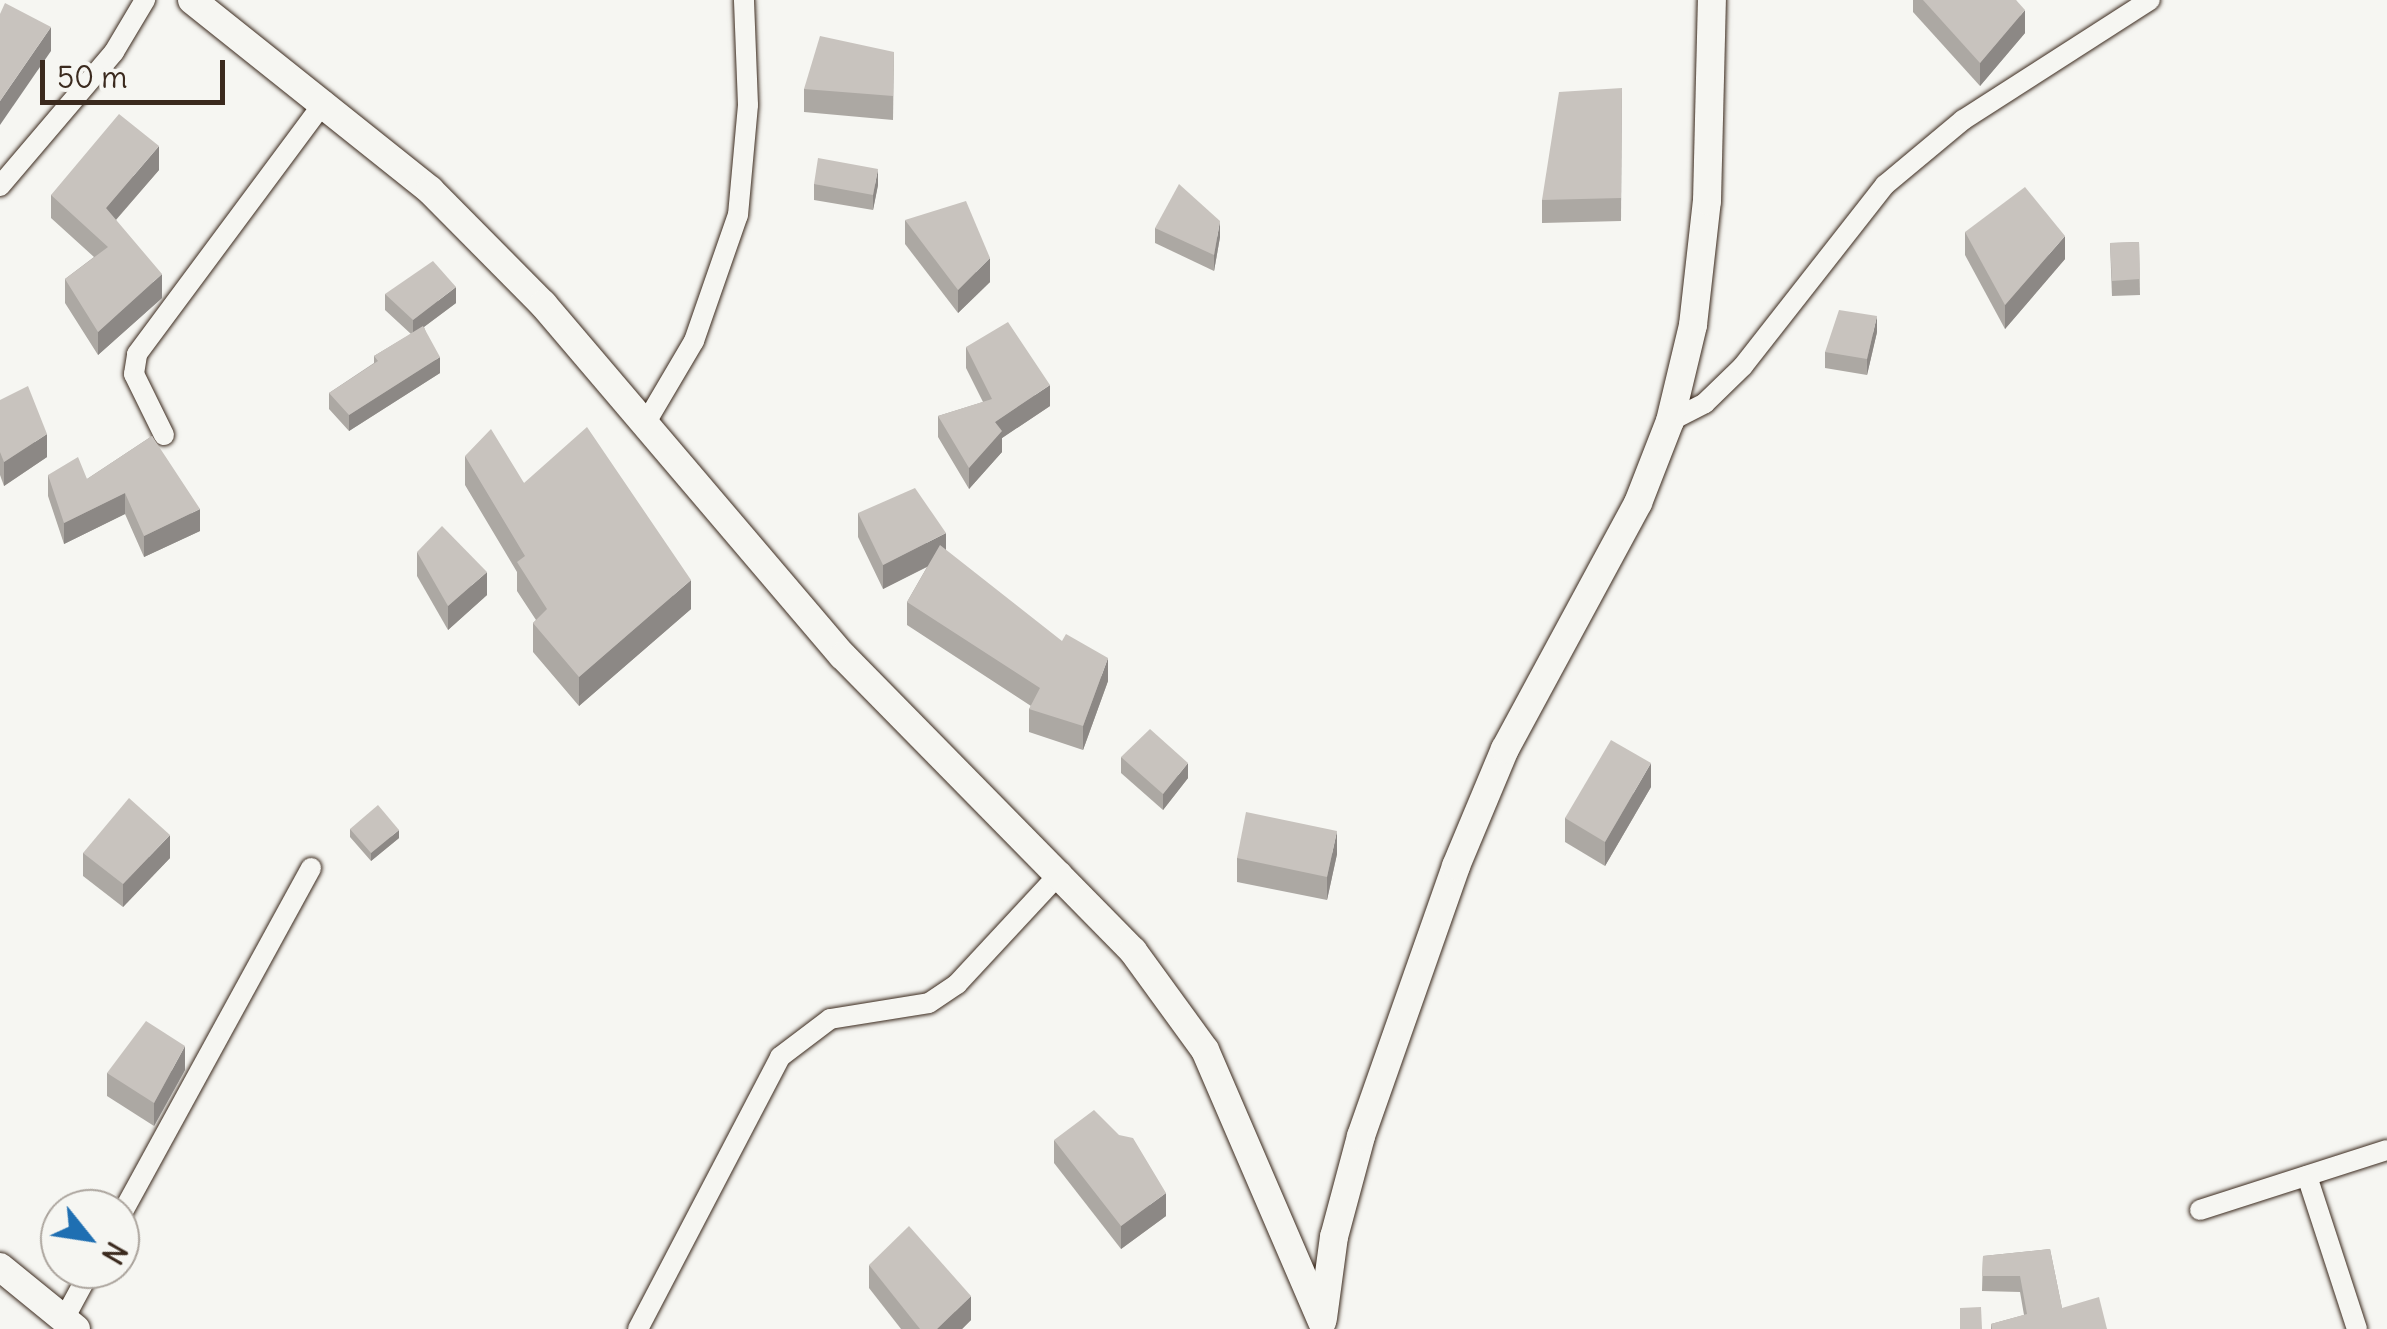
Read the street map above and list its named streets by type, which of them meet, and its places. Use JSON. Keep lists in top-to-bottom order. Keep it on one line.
{"scale_bar":"50 m","north":"bottom right"}
